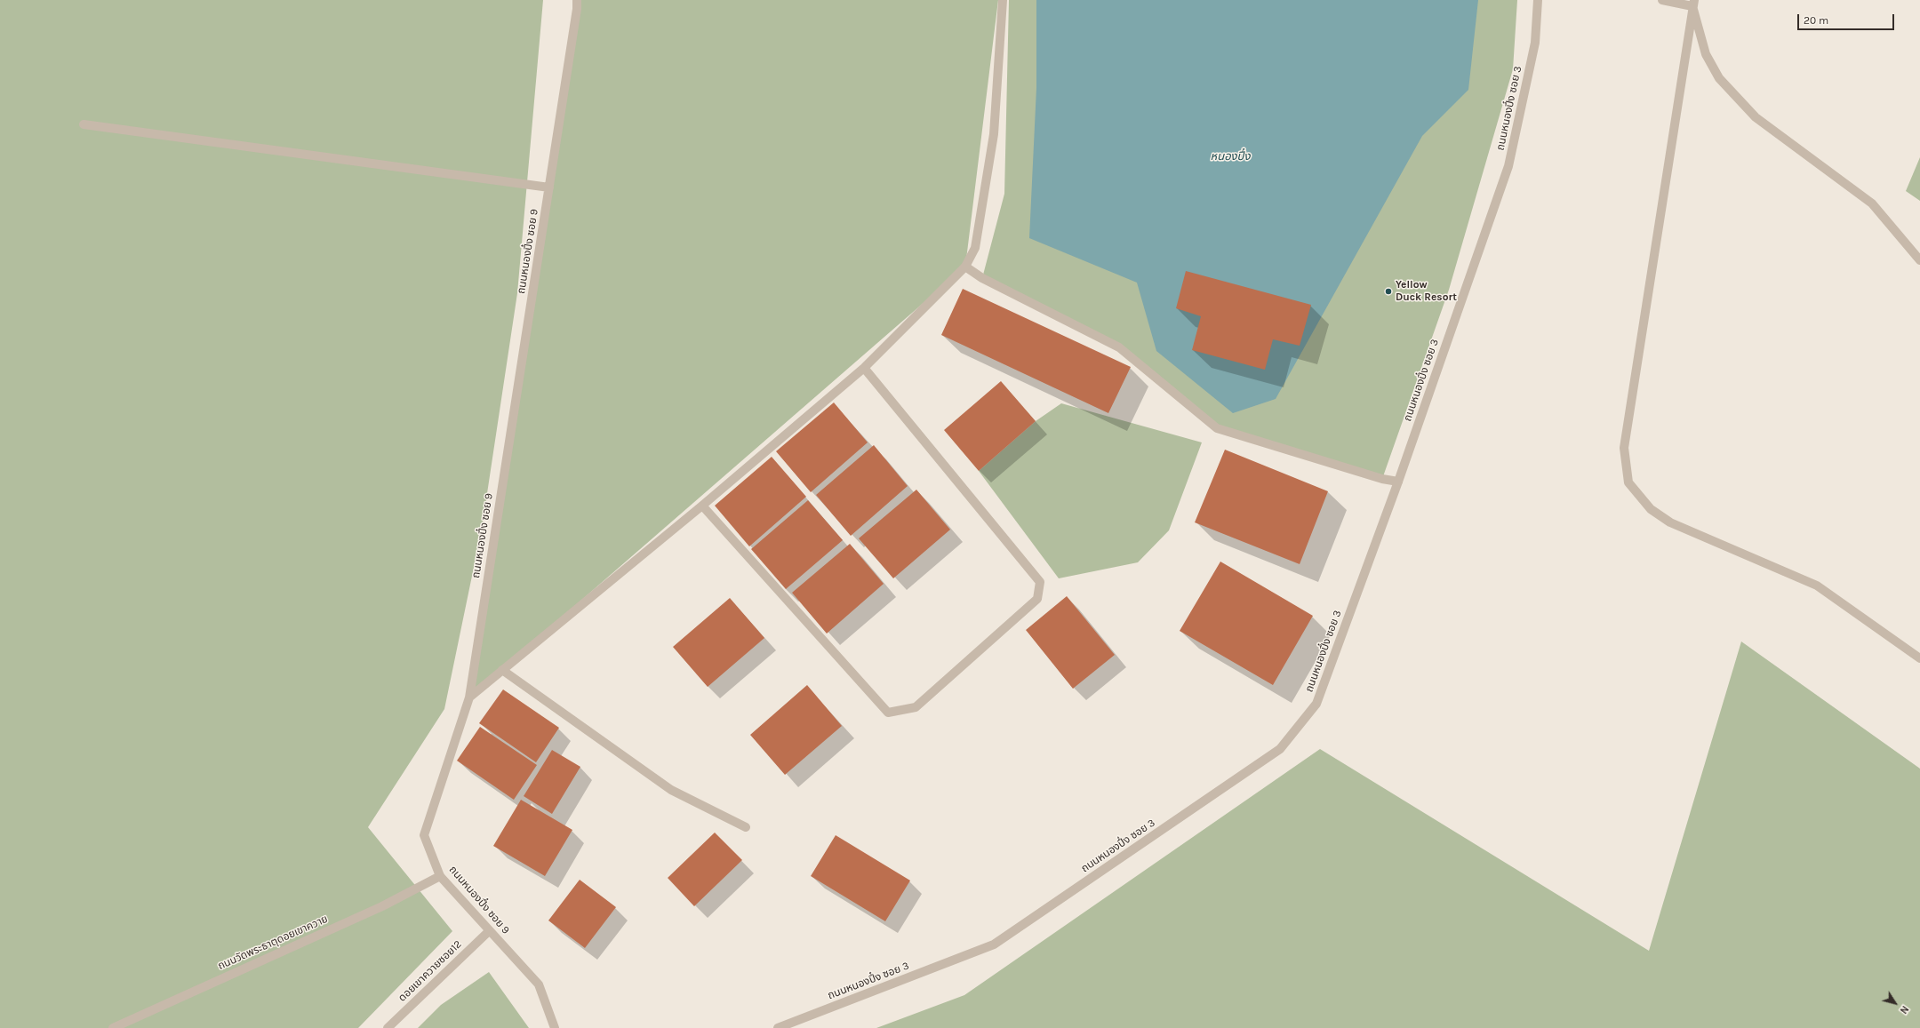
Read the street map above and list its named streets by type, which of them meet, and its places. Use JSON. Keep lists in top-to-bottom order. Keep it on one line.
{"streets":{"street":["ถนนหนองปึ๋ง ซอย 3","ถนนหนองปึ๋ง ซอย 9","ถนนวัดพระธาตุดอยเขาควาย","ดอยเขาควายซอย12"]},"crossings":[["ถนนหนองปึ๋ง ซอย 9","ถนนวัดพระธาตุดอยเขาควาย"],["ถนนหนองปึ๋ง ซอย 9","ดอยเขาควายซอย12"]],"water":["หนองปึ๋ง"],"places":["Yellow Duck Resort"],"scale_bar":"20 m","north":"bottom right"}
